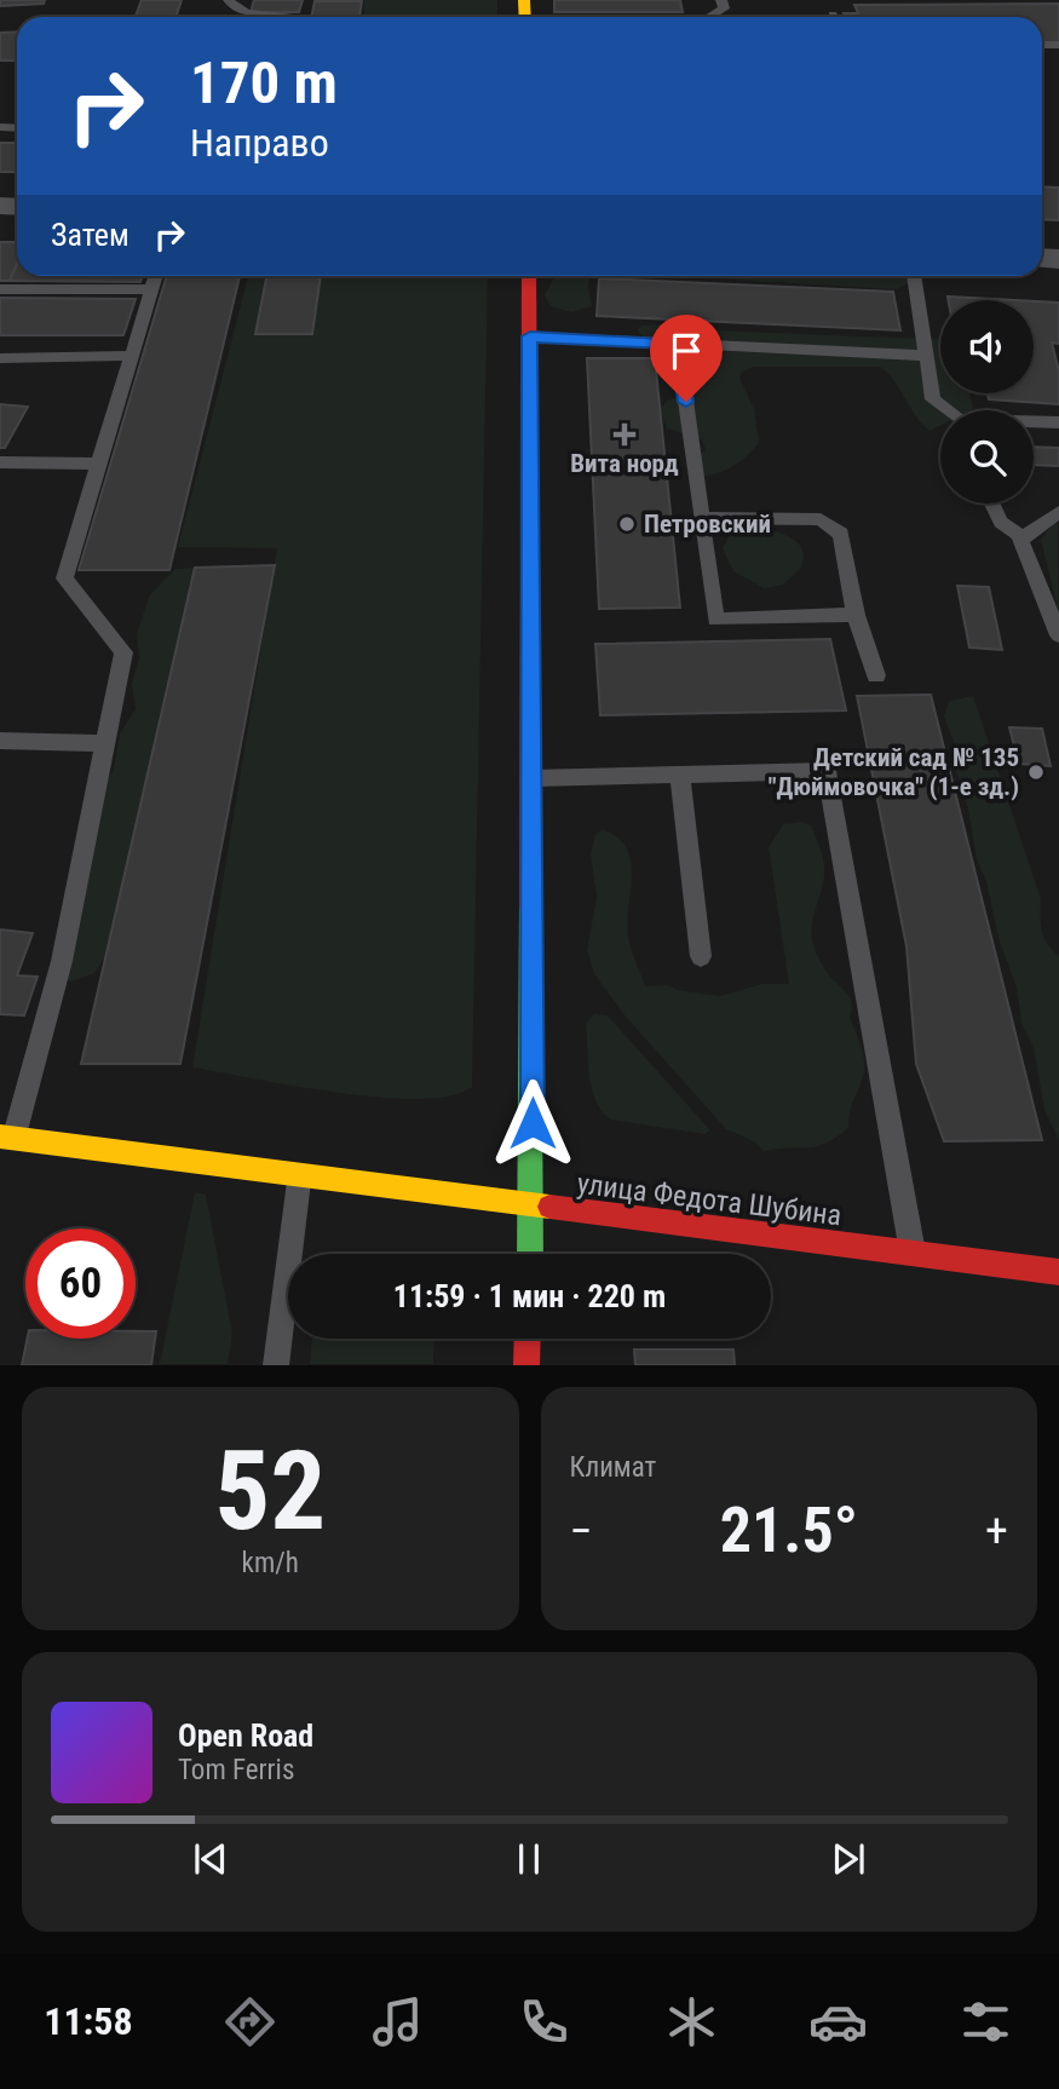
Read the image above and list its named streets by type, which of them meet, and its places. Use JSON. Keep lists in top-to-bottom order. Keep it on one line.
{"streets":{"main road":["улица Федота Шубина"]},"places":{"health":["Вита норд"],"other":["Петровский","Детский сад № 135 \"Дюймовочка\" (1-е зд.)"]},"page":{"turn":["170 m","Направо"],"then":"Затем","limit":"60","trip":"11:59 · 1 мин · 220 m","tile":[["52","km/h"],"Климат"],"heat":["−","21.5°","+"],"song":["Open Road","Tom Ferris"],"tabs":"11:58"}}
